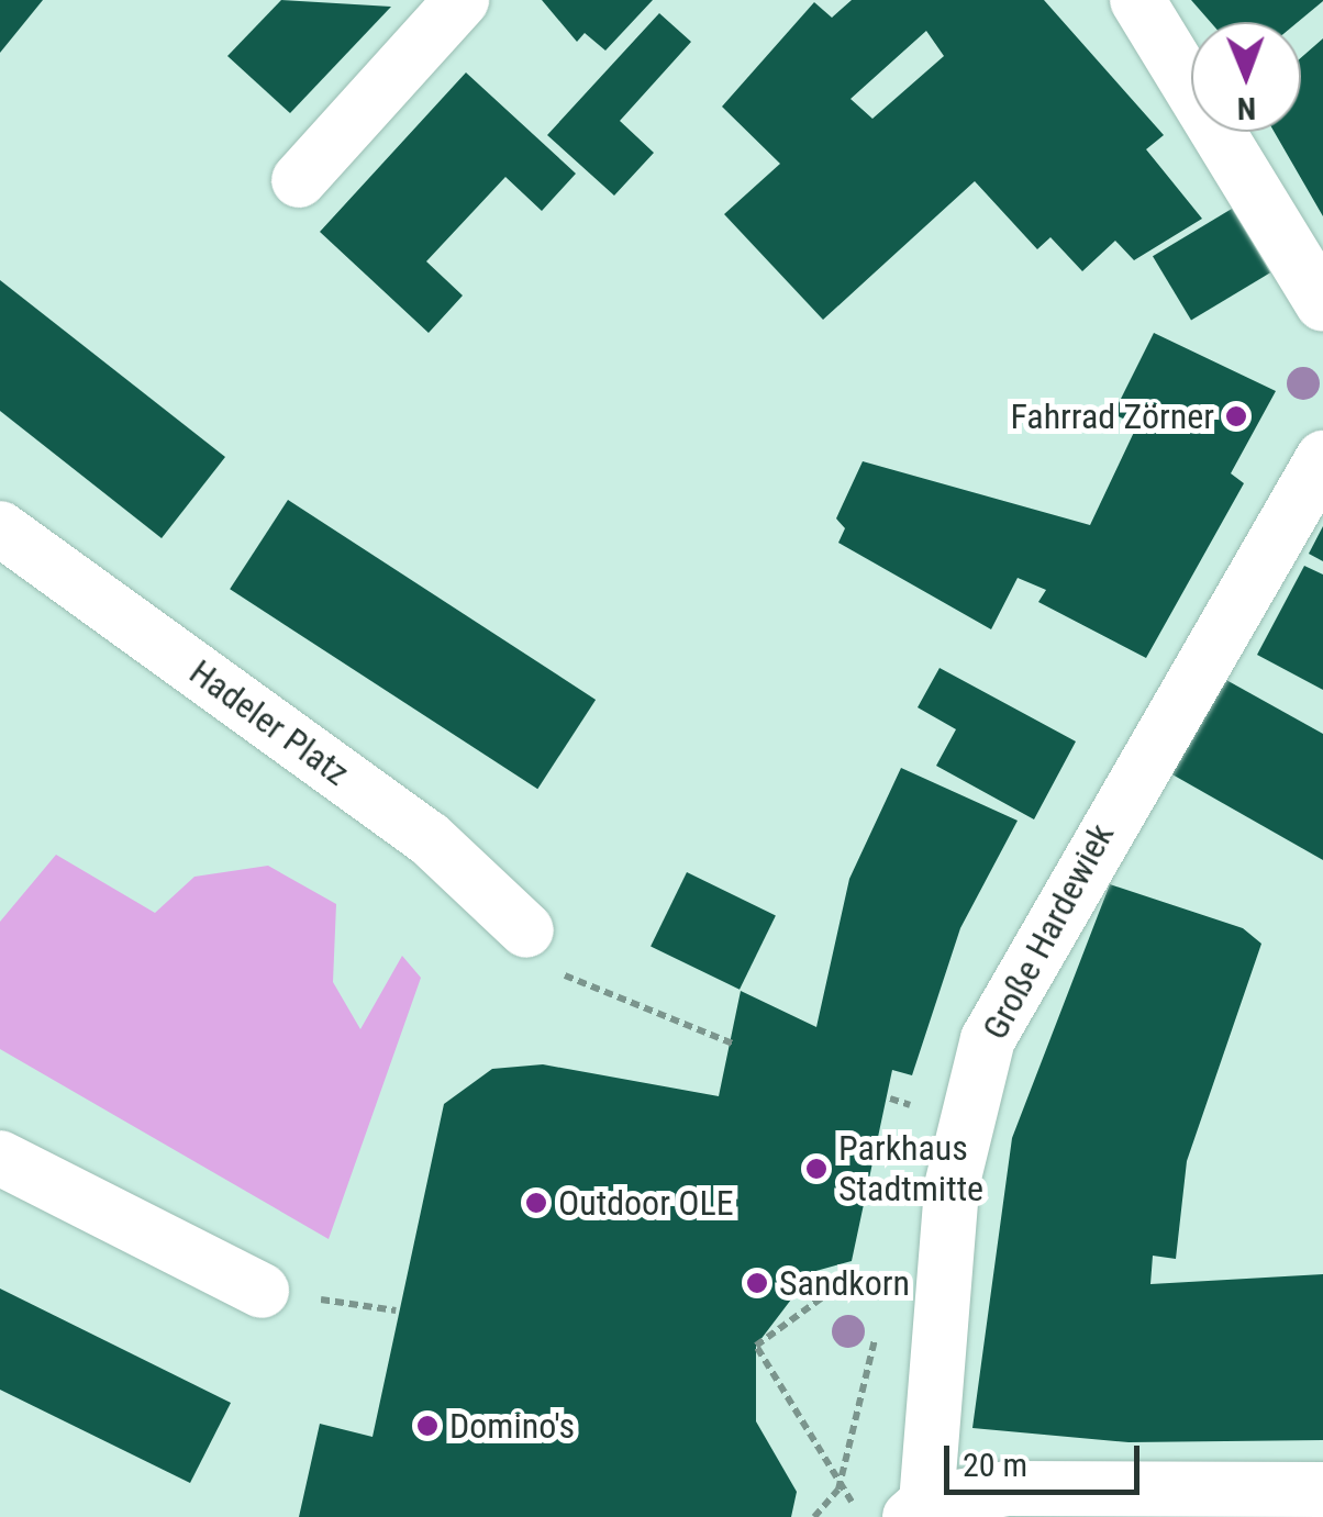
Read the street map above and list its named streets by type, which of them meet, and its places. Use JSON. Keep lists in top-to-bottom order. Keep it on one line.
{"streets":{"street":["Hadeler Platz","Große Hardewiek"]},"places":["Fahrrad Zörner","Parkhaus Stadtmitte","Outdoor OLE","Sandkorn","Domino's"],"scale_bar":"20 m","north":"bottom"}
